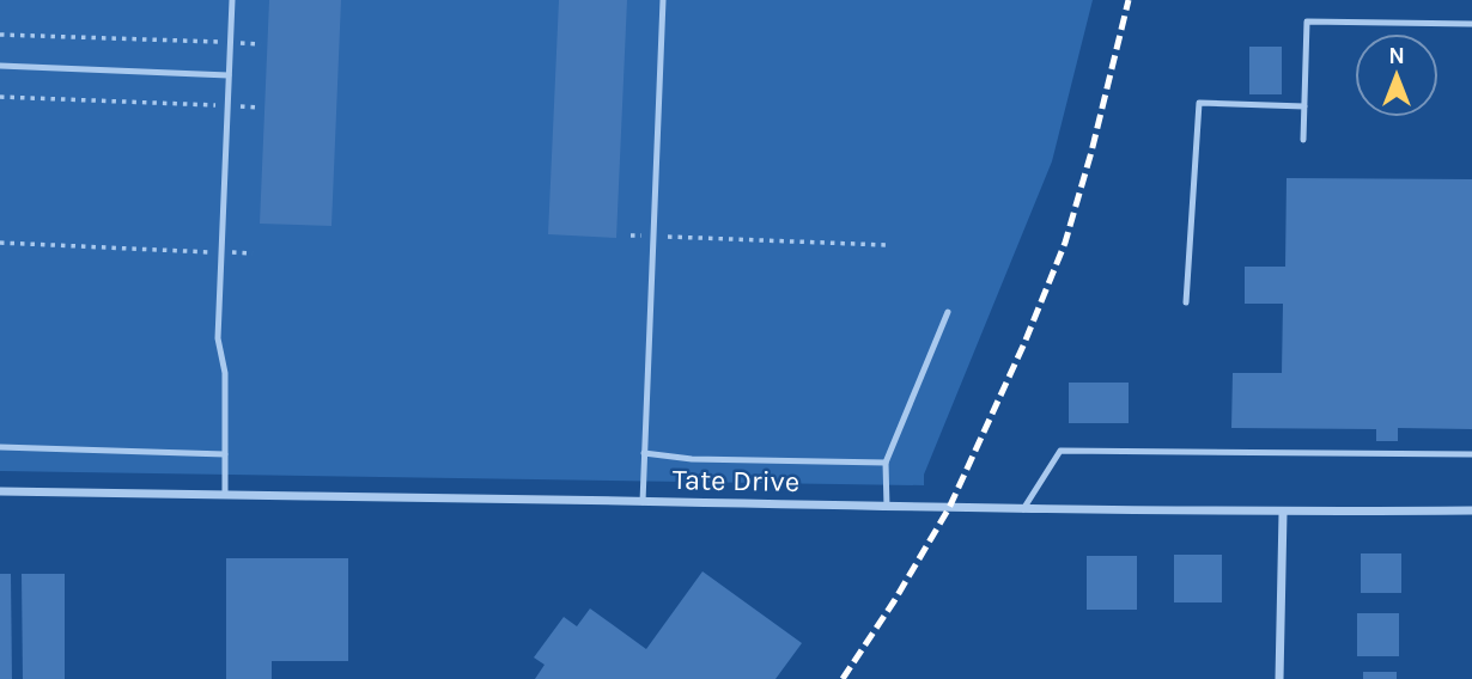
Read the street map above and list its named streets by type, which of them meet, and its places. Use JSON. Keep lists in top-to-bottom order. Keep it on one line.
{"streets":{"street":["Tate Drive"]},"north":"top"}
